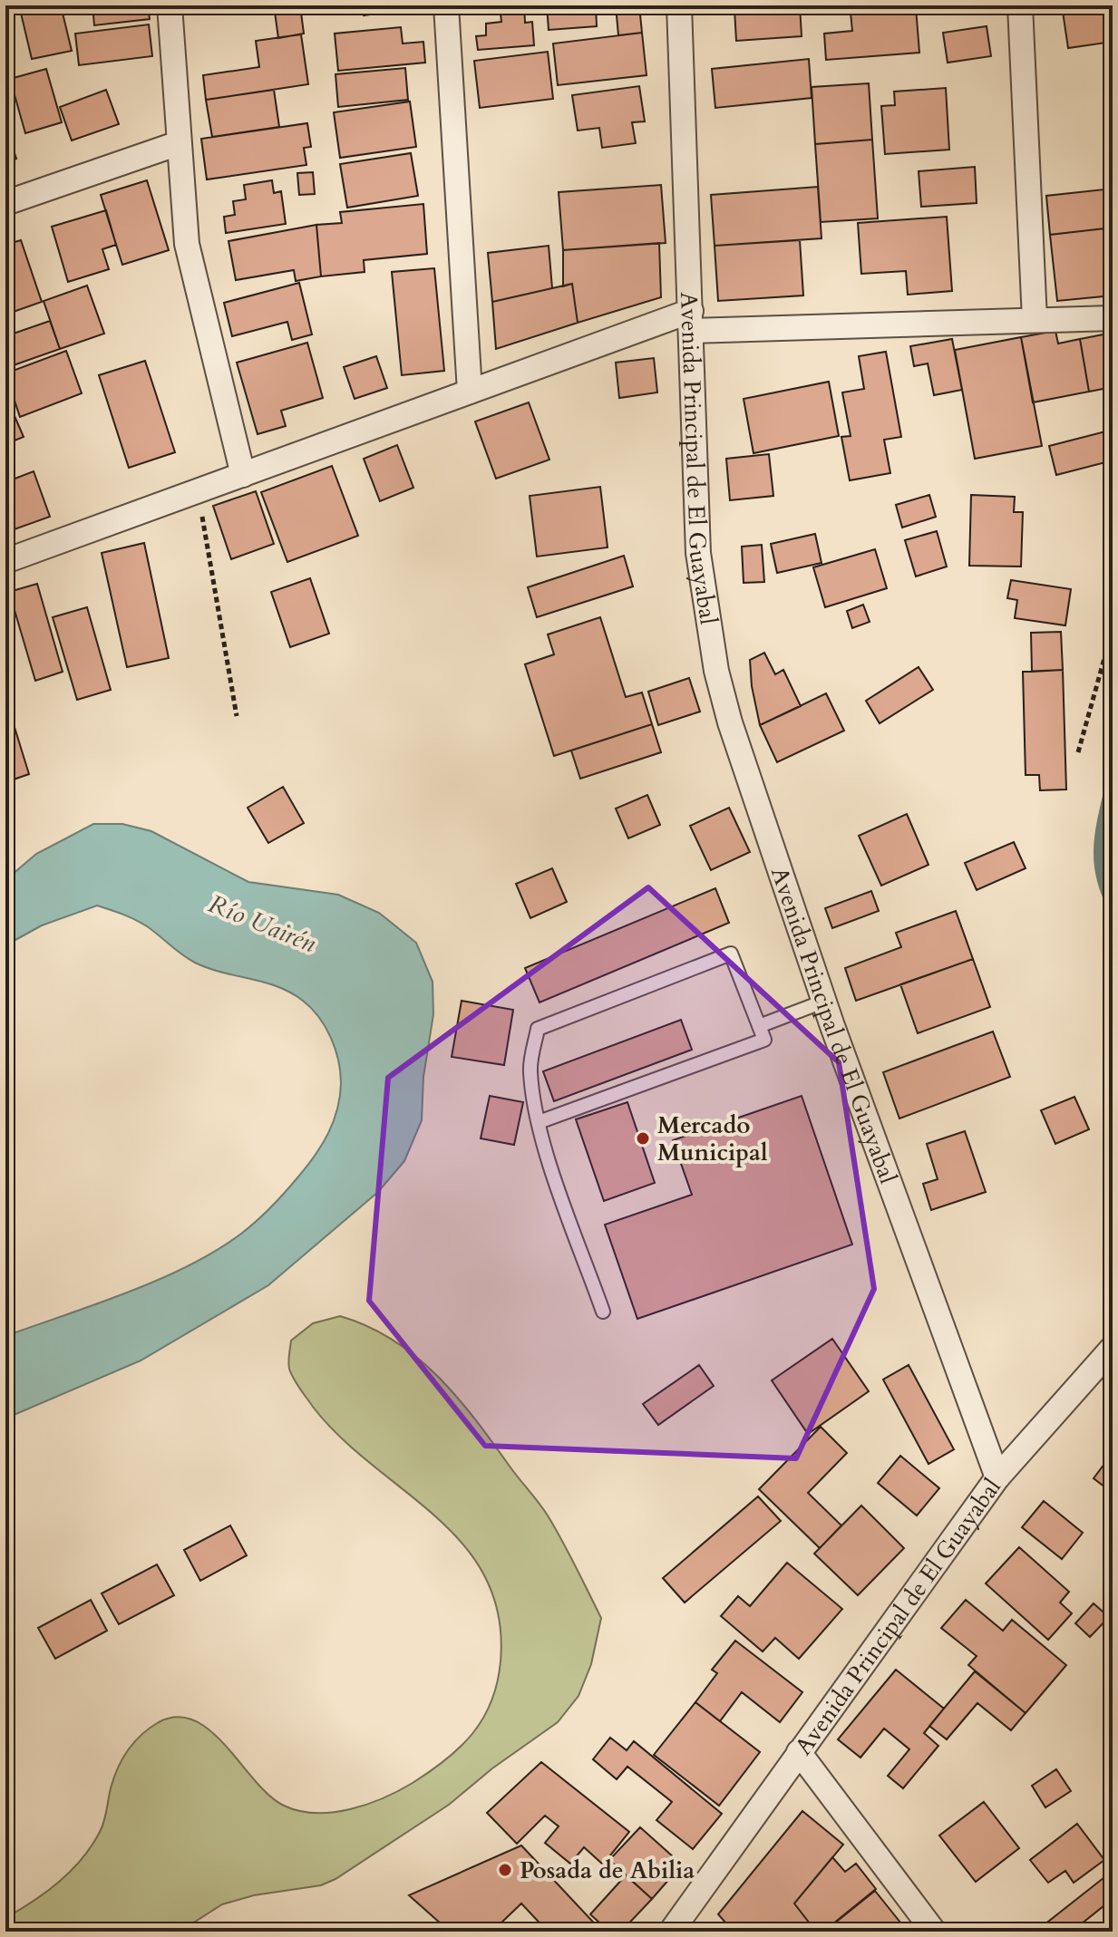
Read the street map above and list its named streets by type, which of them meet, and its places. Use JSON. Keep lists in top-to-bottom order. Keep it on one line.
{"streets":{"street":["Avenida Principal de El Guayabal"]},"water":["Río Uairén"],"places":["Mercado Municipal","Posada de Abilia"]}
